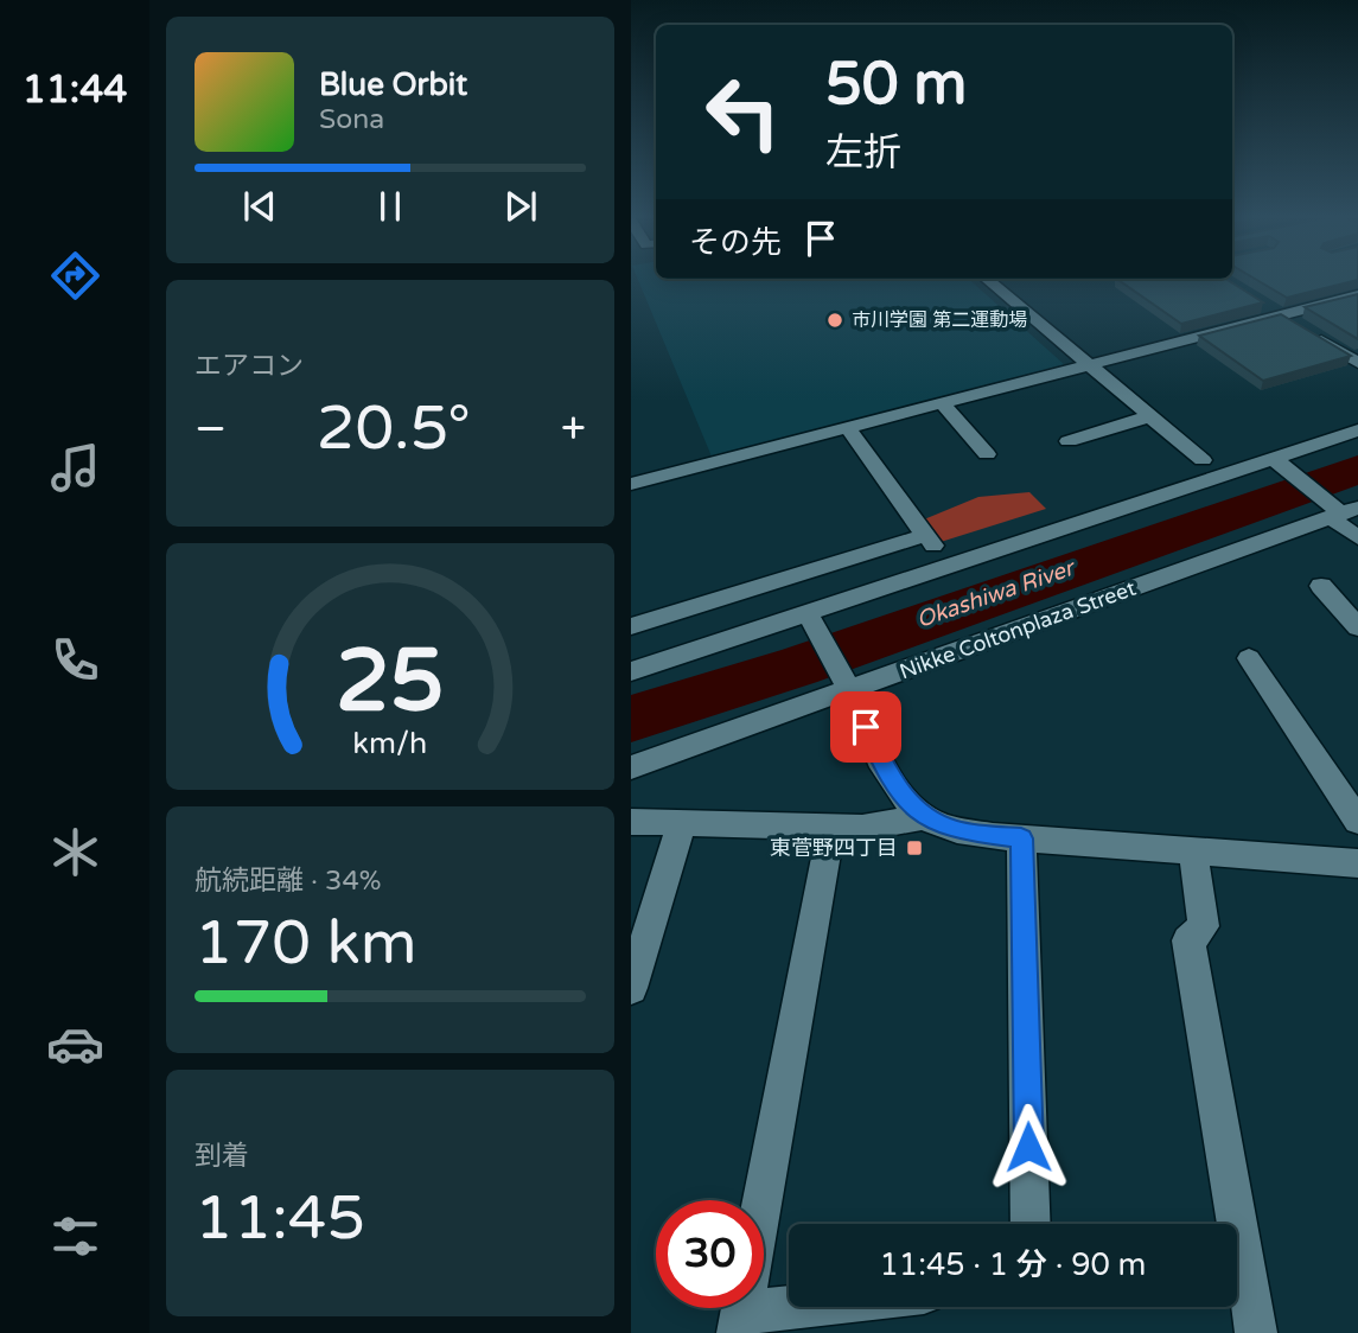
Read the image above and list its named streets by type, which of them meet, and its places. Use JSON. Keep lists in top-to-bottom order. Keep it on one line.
{"streets":{"street":["Nikke Coltonplaza Street"]},"water":["Okashiwa River"],"places":{"other":["市川学園 第二運動場"],"transit":["東菅野四丁目"]},"page":{"tabs":"11:44","turn":["50 m","左折"],"song":["Blue Orbit","Sona"],"then":"その先","tile":["エアコン",["航続距離 · 34%","170 km"],["到着","11:45"]],"heat":["−","20.5°","+"],"limit":"30","trip":"11:45 · 1 分 · 90 m","gauge":["25","km/h"]}}
